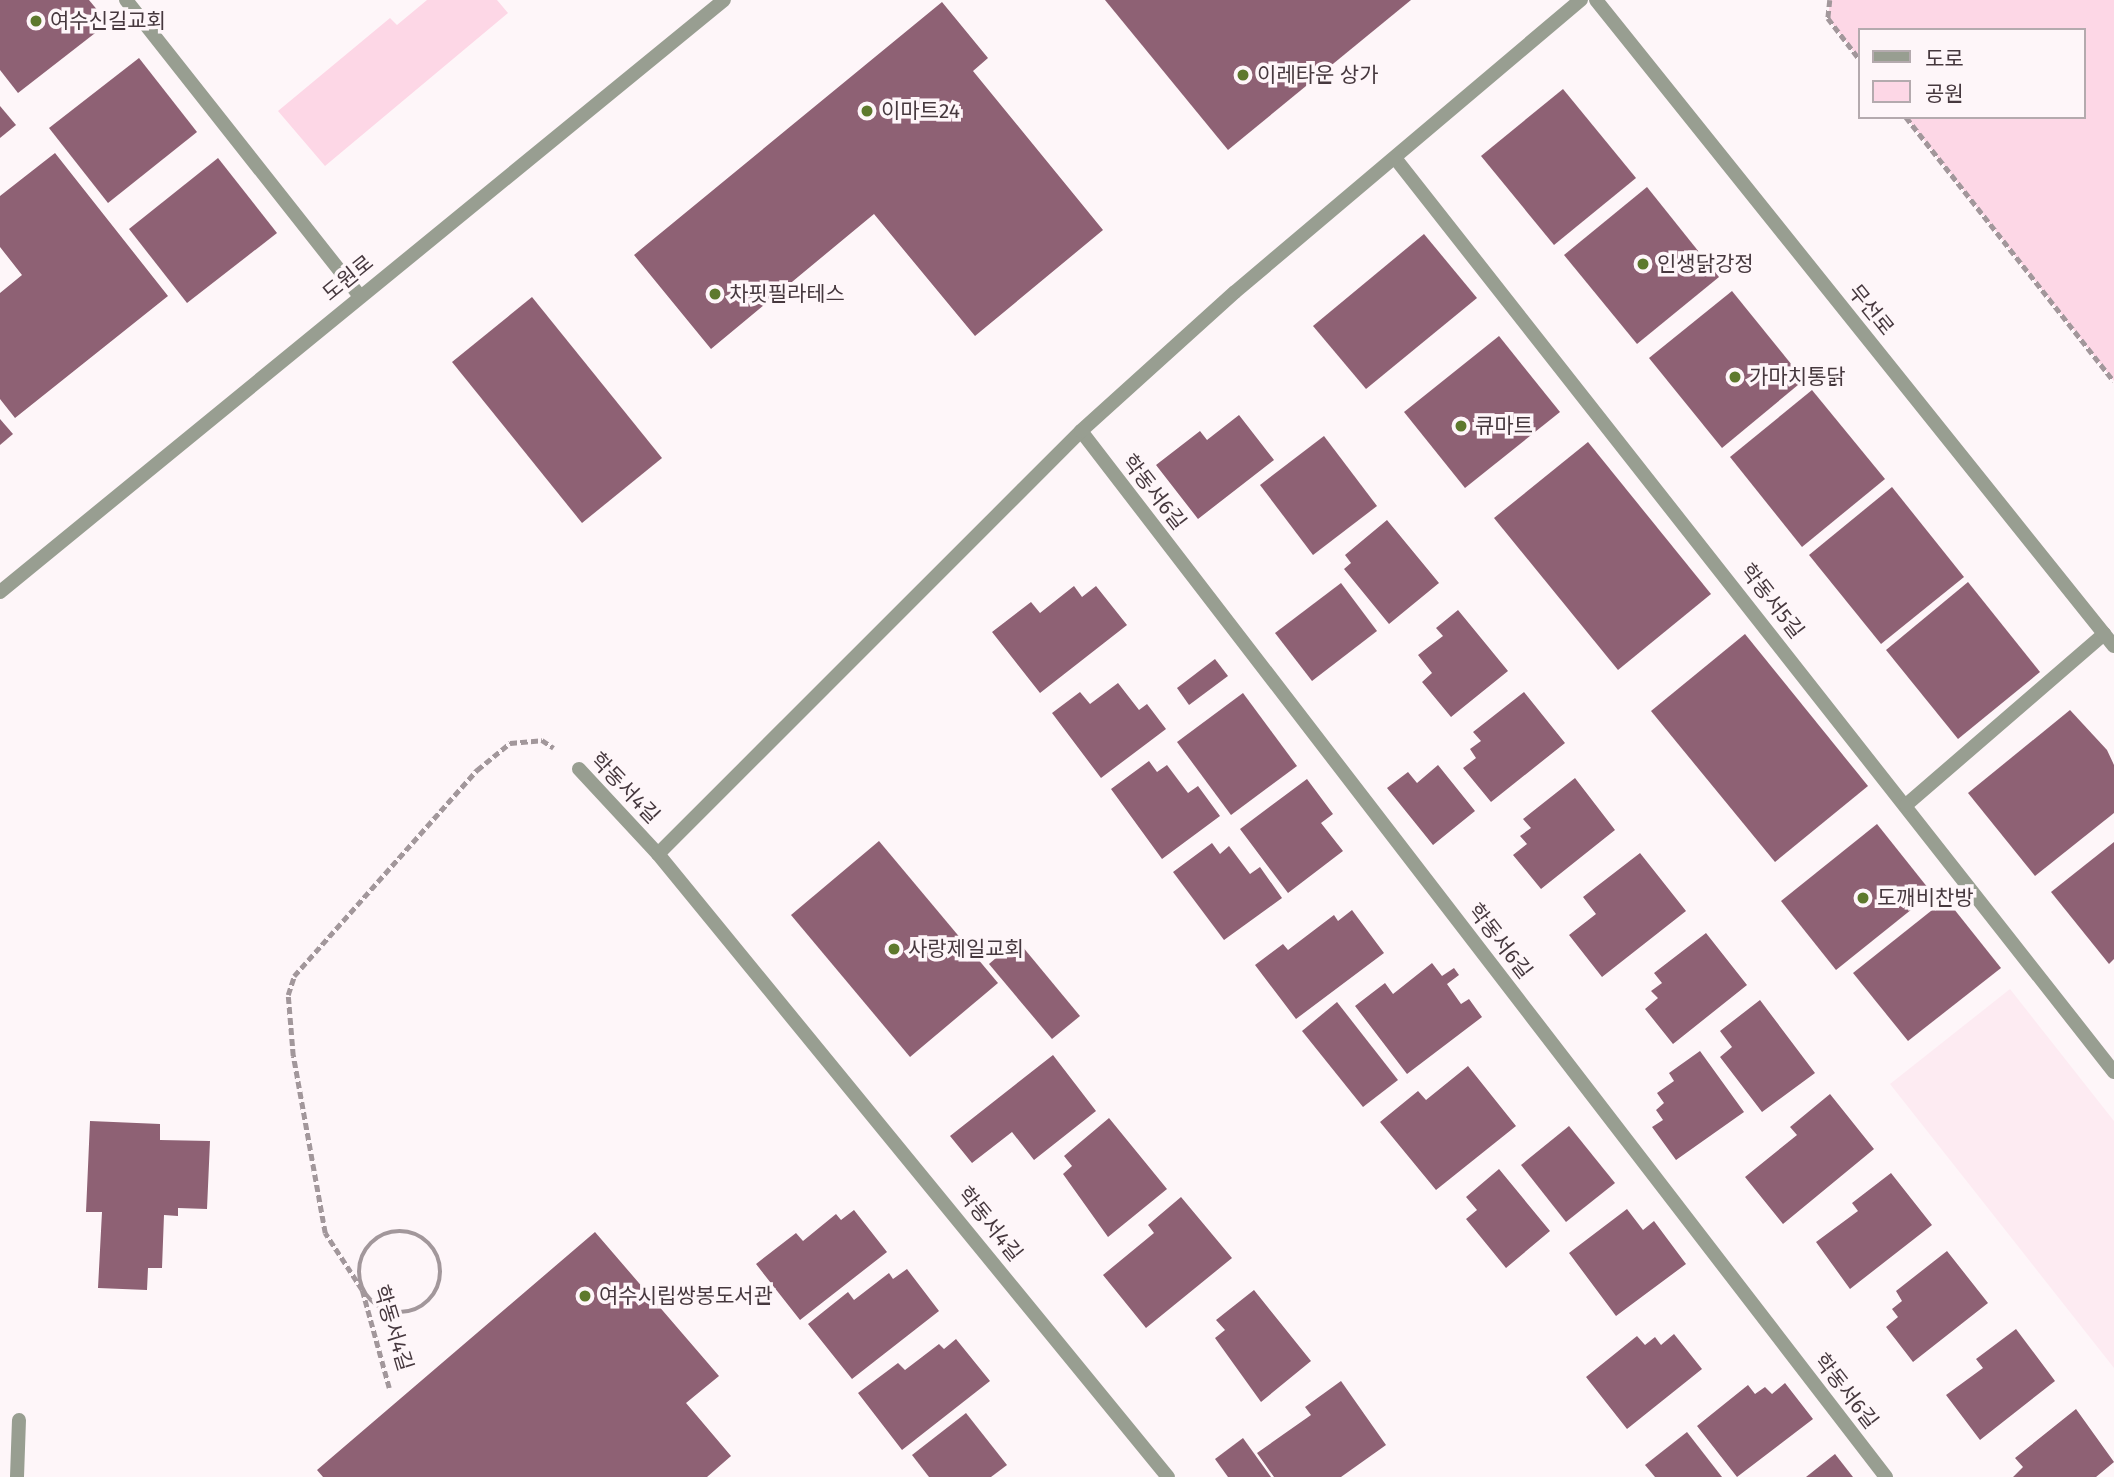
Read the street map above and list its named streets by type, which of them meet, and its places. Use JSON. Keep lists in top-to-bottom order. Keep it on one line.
{"streets":{"street":["도원로","무선로","학동서6길","학동서5길","학동서4길"]},"places":["여수신길교회","이레타운 상가","이마트24","인생닭강정","차핏필라테스","가마치통닭","큐마트","도깨비찬방","사랑제일교회","여수시립쌍봉도서관"],"legend":["도로","공원"]}
